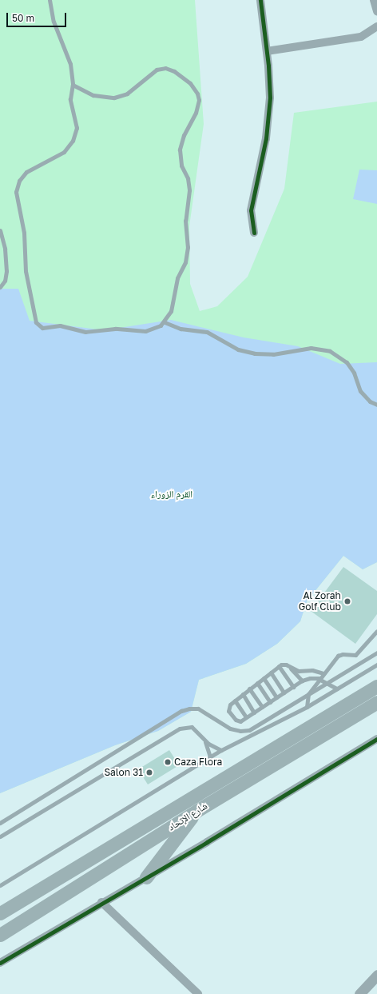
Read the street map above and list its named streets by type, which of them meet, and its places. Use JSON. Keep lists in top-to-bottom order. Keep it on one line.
{"streets":{"highway":["شارع الإتحاد"]},"parks":["القرم الزوراء"],"places":["Al Zorah Golf Club","Caza Flora","Salon 31"],"scale_bar":"50 m"}
